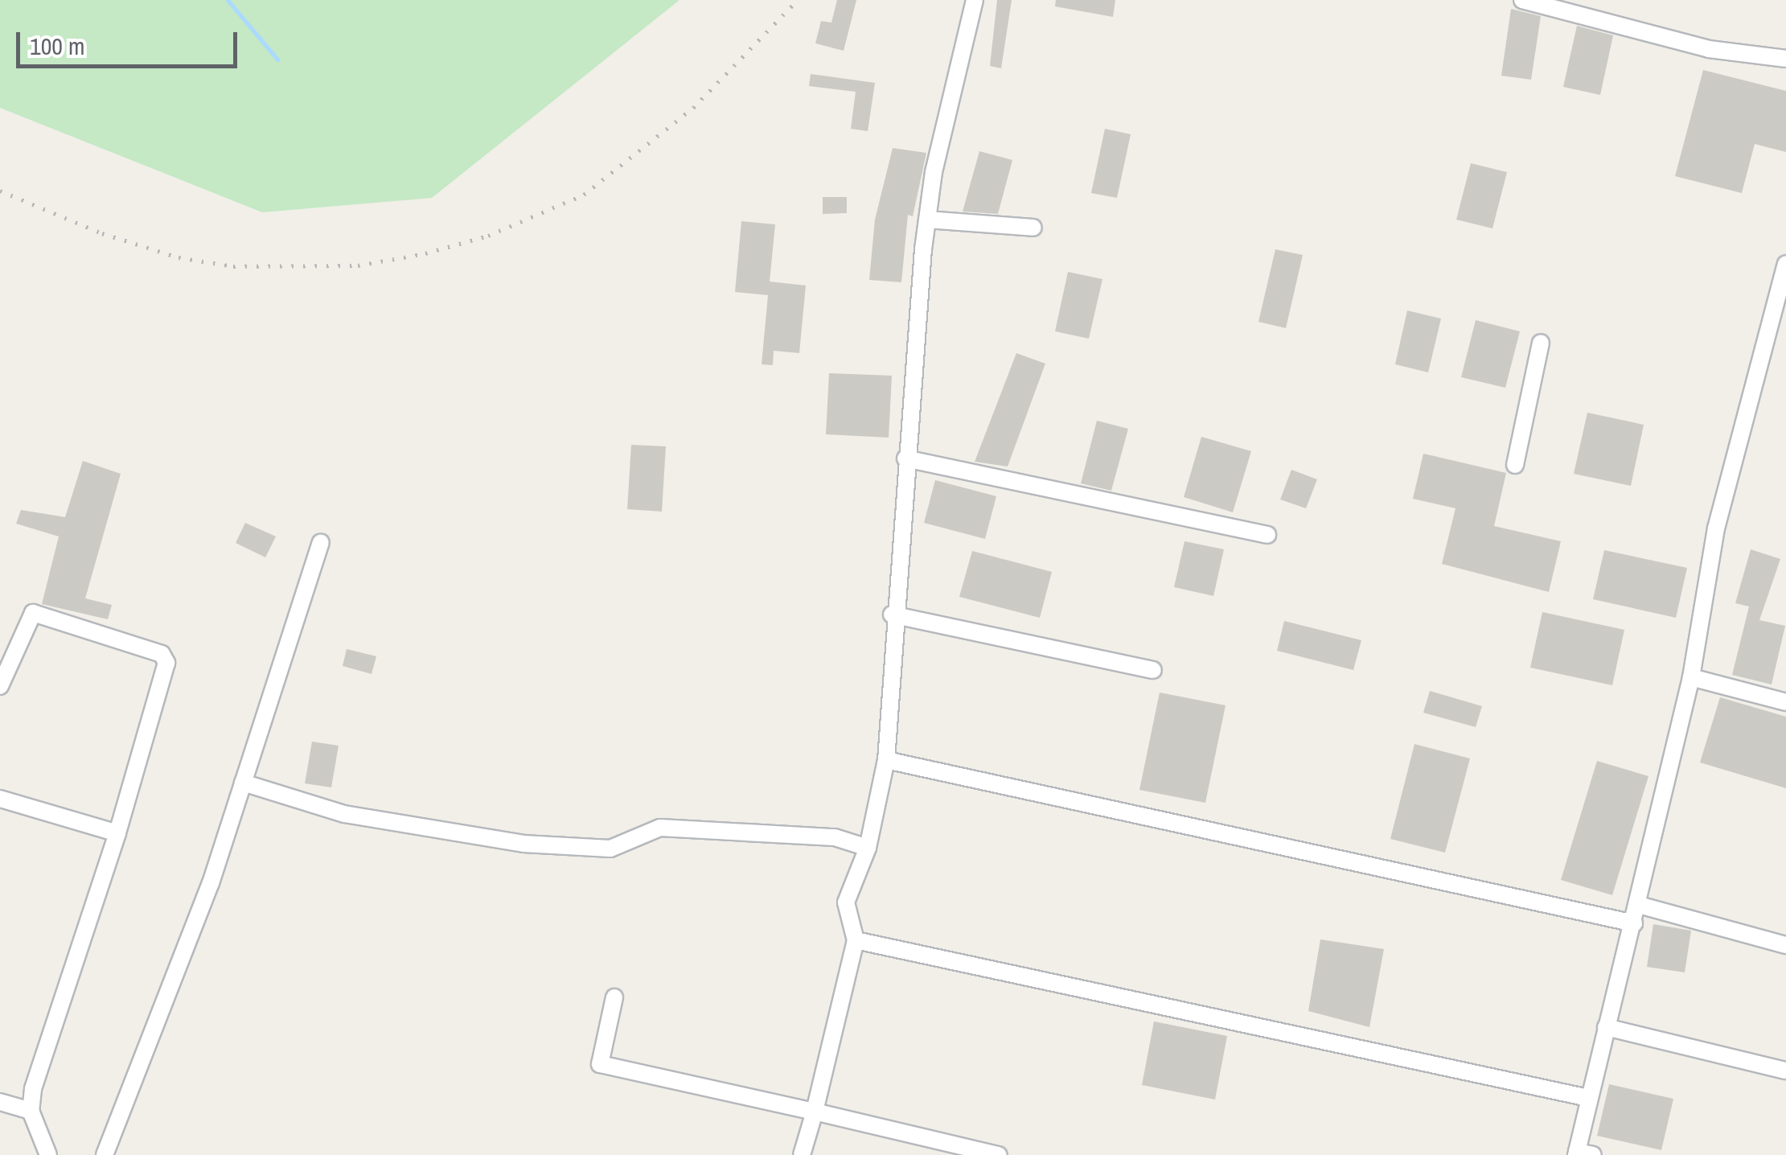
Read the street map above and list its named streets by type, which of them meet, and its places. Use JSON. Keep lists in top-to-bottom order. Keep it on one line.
{"scale_bar":"100 m"}
